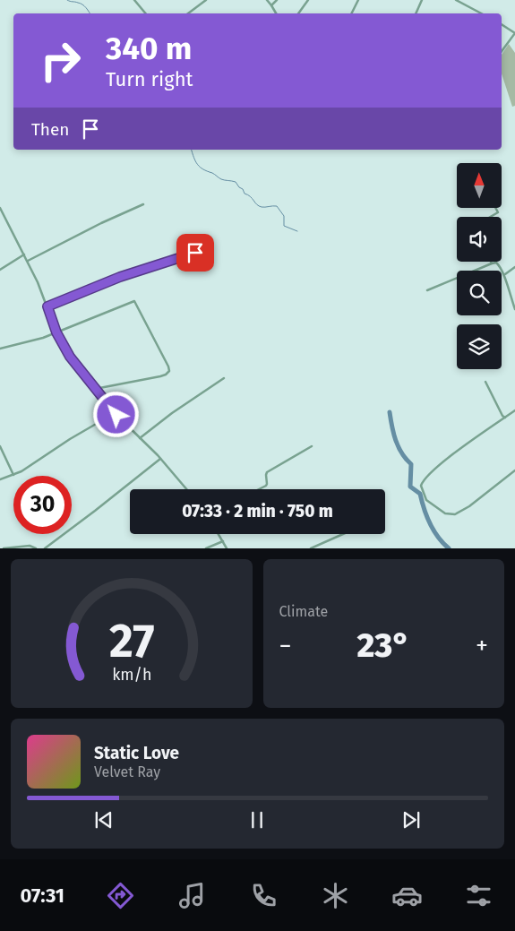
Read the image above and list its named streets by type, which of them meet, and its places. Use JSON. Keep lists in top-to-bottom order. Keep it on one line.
{"north":"top","page":{"turn":["340 m","Turn right"],"then":"Then","limit":"30","trip":"07:33 · 2 min · 750 m","tile":"Climate","heat":["−","23°","+"],"song":["Static Love","Velvet Ray"],"tabs":"07:31","gauge":["27","km/h"]}}
